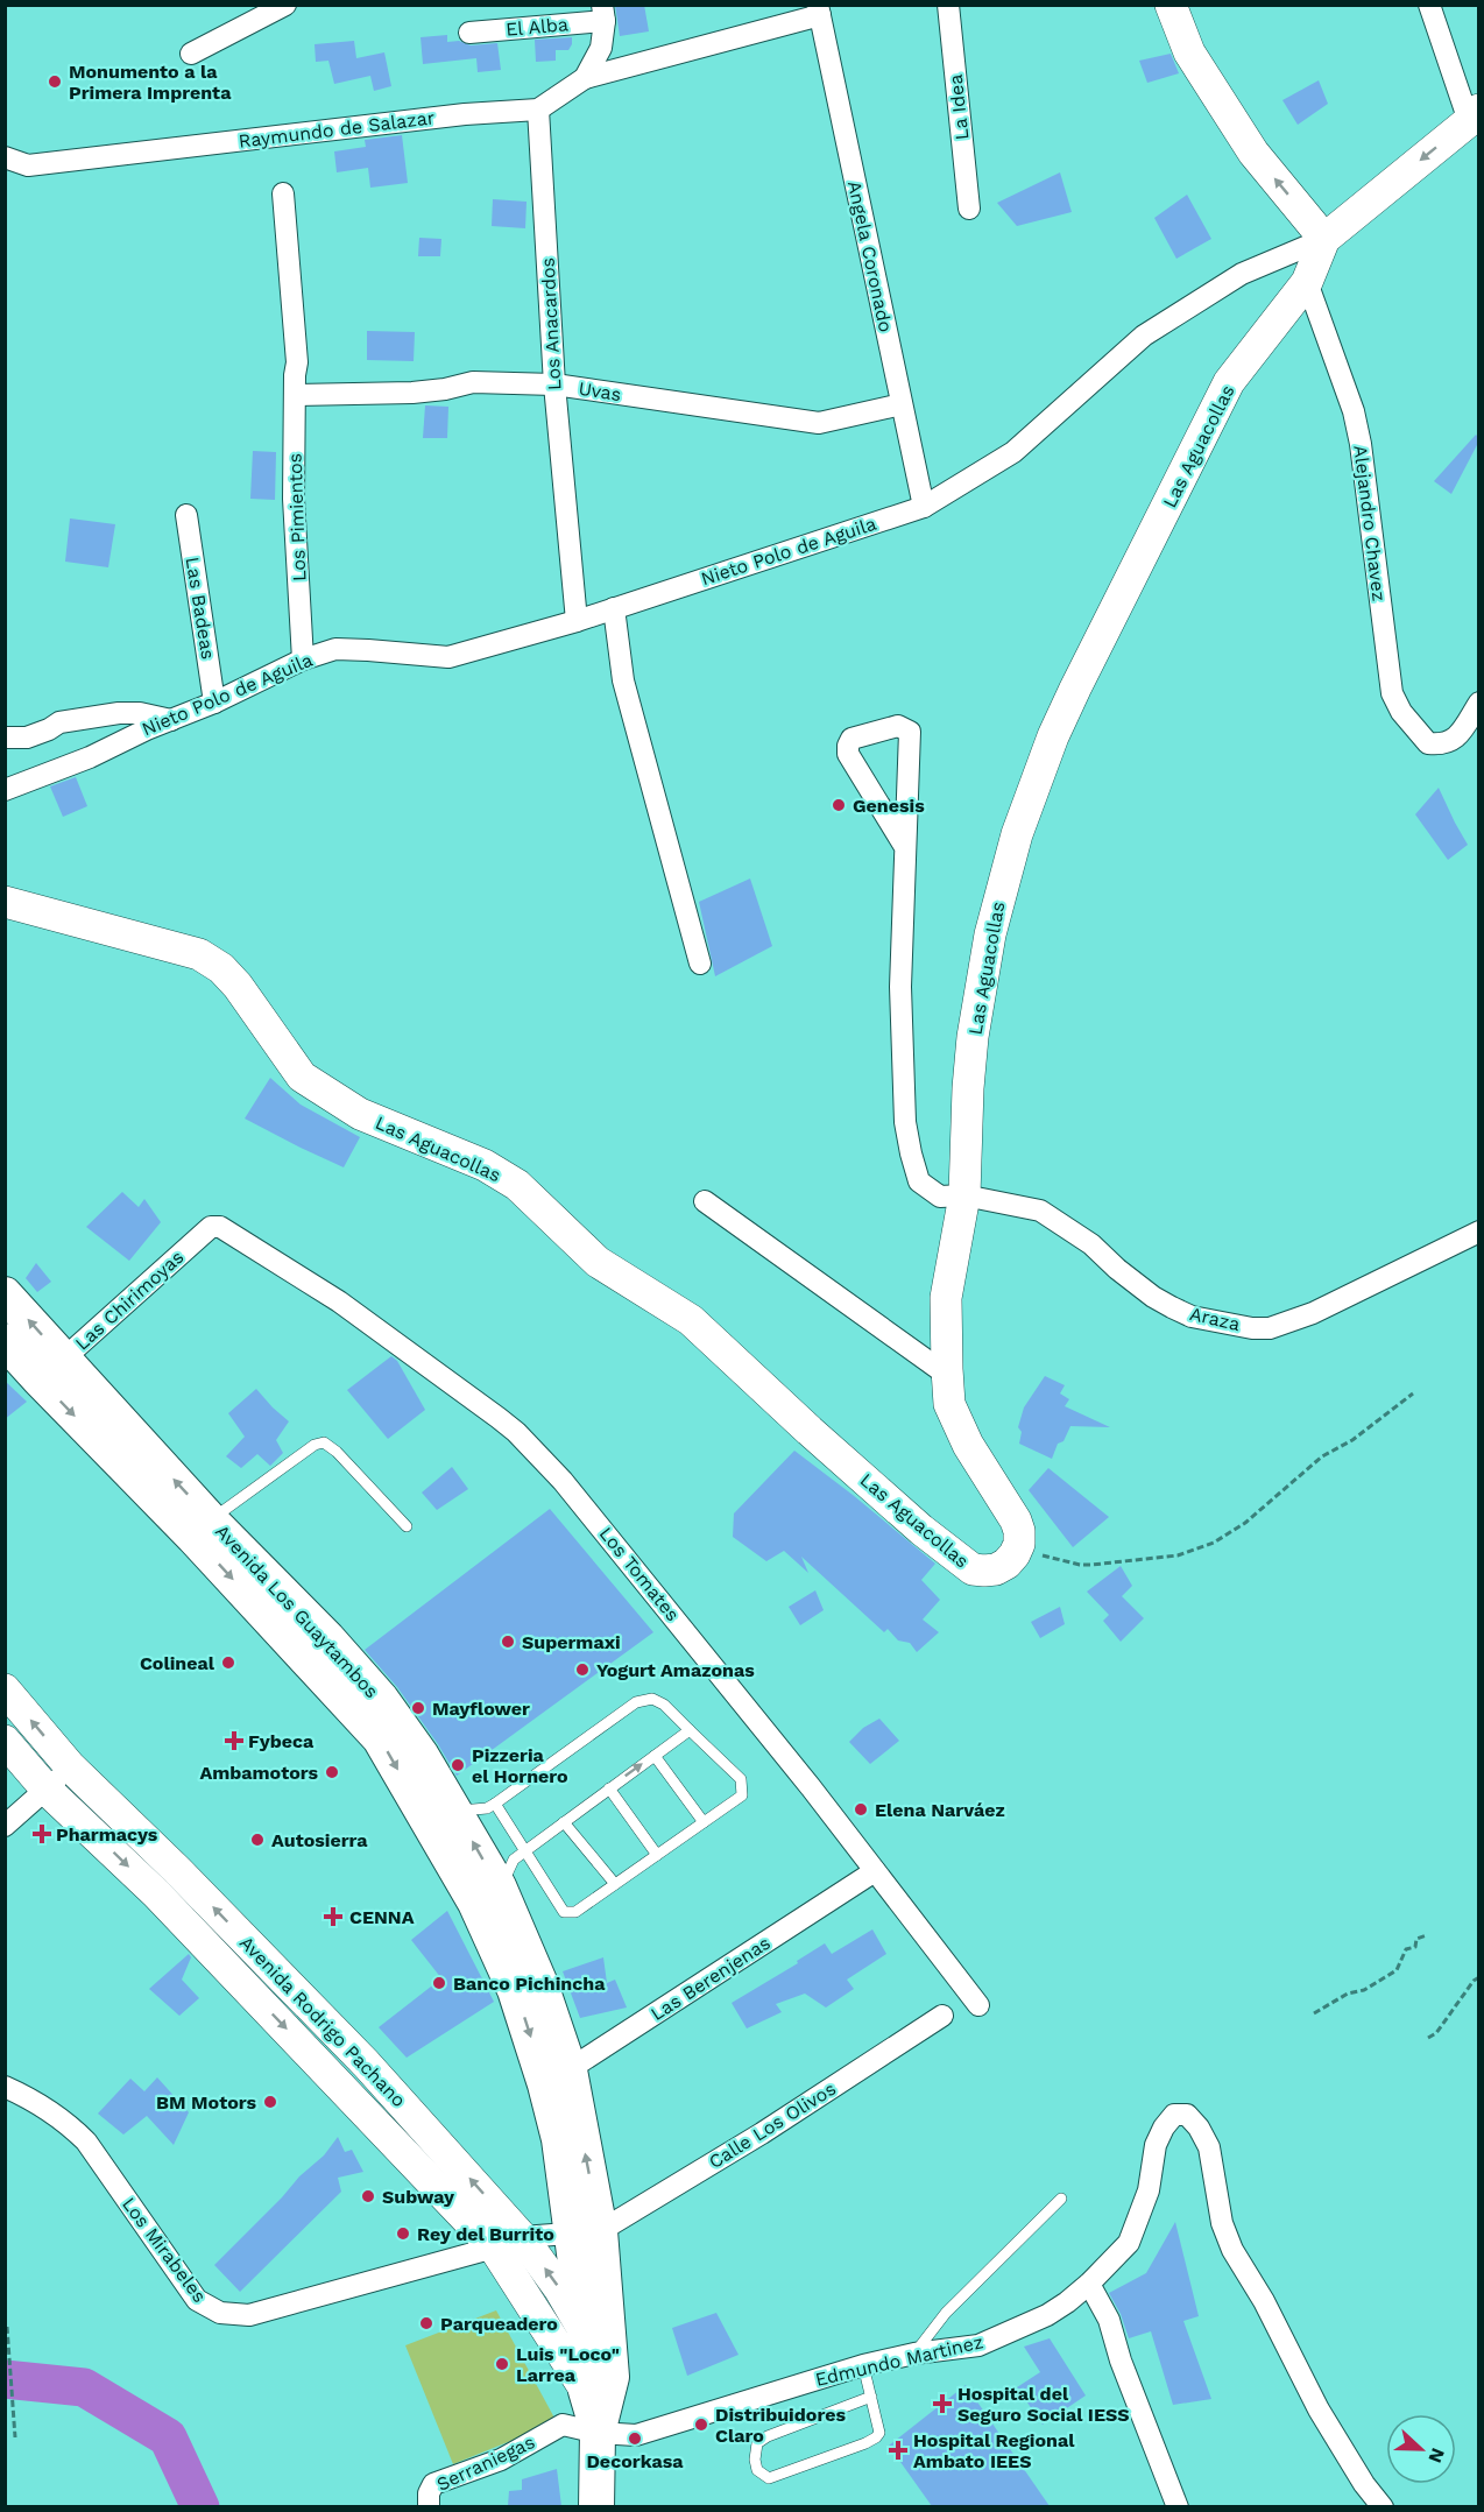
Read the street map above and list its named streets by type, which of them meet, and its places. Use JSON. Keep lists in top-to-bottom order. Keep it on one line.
{"streets":{"main road":["Avenida Los Guaytambos"],"street":["El Alba","La Idea","Raymundo de Salazar","Angela Coronado","Los Anacardos","Uvas","Las Aguacollas","Los Pimientos","Alejandro Chavez","Nieto Polo de Aguila","Las Badeas","Las Chirimoyas","Araza","Los Tomates","Las Berenjenas","Avenida Rodrigo Pachano","Calle Los Olivos","Los Mirabeles","Edmundo Martinez","Serraniegas"]},"crossings":[["Raymundo de Salazar","Los Anacardos"],["Angela Coronado","Uvas"],["Angela Coronado","Nieto Polo de Aguila"],["Los Anacardos","Uvas"],["Los Anacardos","Nieto Polo de Aguila"],["Uvas","Los Pimientos"],["Las Aguacollas","Alejandro Chavez"],["Las Aguacollas","Nieto Polo de Aguila"],["Las Aguacollas","Araza"],["Los Pimientos","Nieto Polo de Aguila"],["Nieto Polo de Aguila","Las Badeas"],["Las Chirimoyas","Los Tomates"],["Las Chirimoyas","Avenida Los Guaytambos"],["Los Tomates","Las Berenjenas"],["Avenida Los Guaytambos","Las Berenjenas"],["Avenida Los Guaytambos","Avenida Rodrigo Pachano"],["Avenida Los Guaytambos","Calle Los Olivos"],["Avenida Los Guaytambos","Los Mirabeles"],["Avenida Los Guaytambos","Edmundo Martinez"],["Avenida Los Guaytambos","Serraniegas"],["Avenida Rodrigo Pachano","Los Mirabeles"],["Calle Los Olivos","Los Mirabeles"],["Edmundo Martinez","Serraniegas"]],"places":{"other":["Monumento a la Primera Imprenta","Genesis","Supermaxi","Colineal","Yogurt Amazonas","Mayflower","Pizzeria el Hornero","Ambamotors","Elena Narváez","Autosierra","Banco Pichincha","BM Motors","Subway","Rey del Burrito","Parqueadero","Luis \"Loco\" Larrea","Distribuidores Claro","Decorkasa"],"health":["Fybeca","Pharmacys","CENNA","Hospital del Seguro Social IESS","Hospital Regional Ambato IEES"]},"north":"right"}
